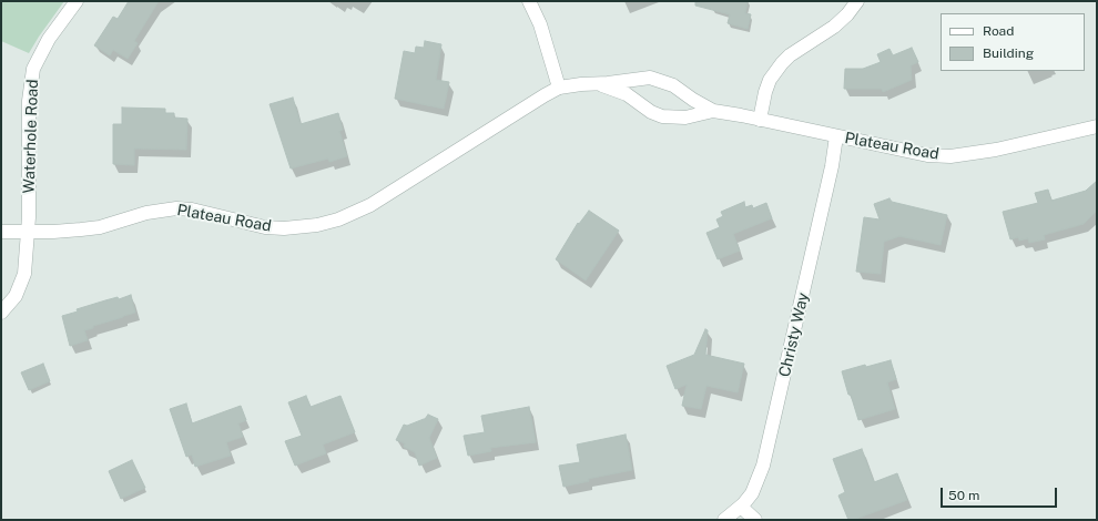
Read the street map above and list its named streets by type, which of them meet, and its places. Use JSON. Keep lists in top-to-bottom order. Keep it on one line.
{"streets":{"street":["Waterhole Road","Plateau Road","Christy Way"]},"crossings":[["Waterhole Road","Plateau Road"],["Plateau Road","Christy Way"]],"legend":["Road","Building"],"scale_bar":"50 m"}
